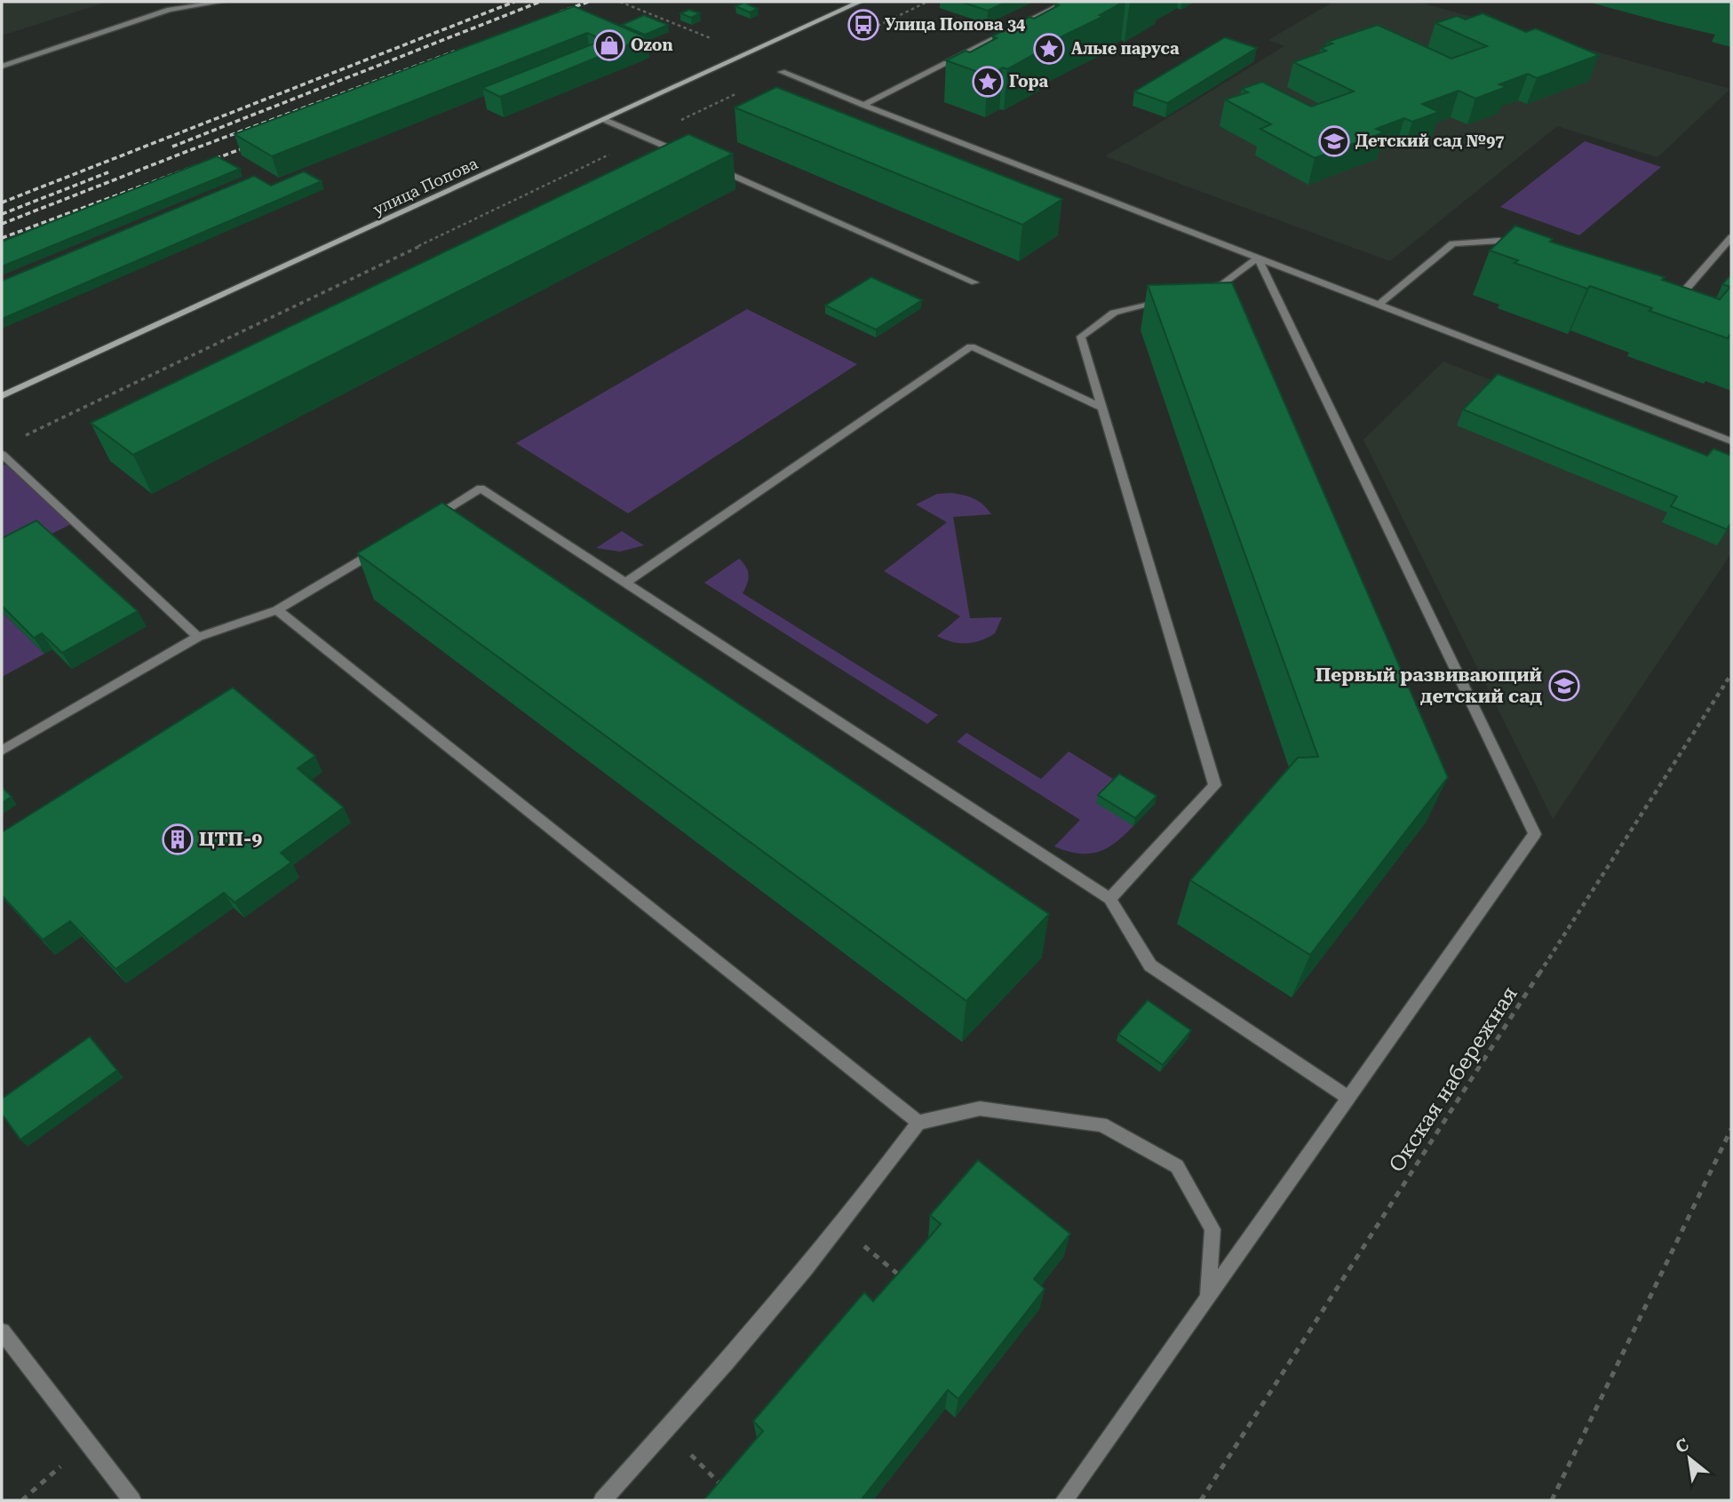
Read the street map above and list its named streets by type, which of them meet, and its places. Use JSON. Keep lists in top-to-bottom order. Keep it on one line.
{"streets":{"street":["улица Попова"],"path":["Окская набережная"]},"places":{"bus stop":["Улица Попова 34"],"shop":["Ozon"],"place":["Алые паруса","Гора"],"school or university":["Детский сад №97","Первый развивающий детский сад"],"building":["ЦТП-9"]},"north":"top left"}
